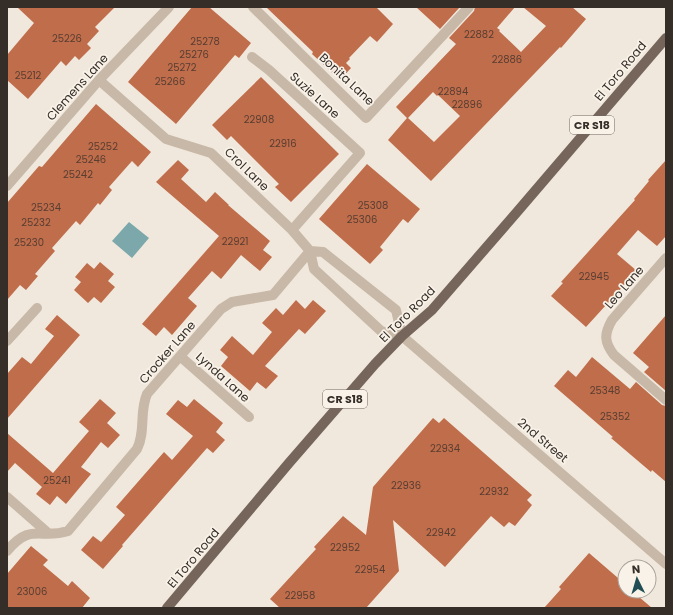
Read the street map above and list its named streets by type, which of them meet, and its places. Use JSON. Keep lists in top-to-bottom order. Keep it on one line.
{"streets":{"main road":["El Toro Road","CR S18"],"street":["Bonita Lane","Clemens Lane","Suzie Lane","Crol Lane","Leo Lane","Crocker Lane","Lynda Lane","2nd Street"]},"crossings":[["El Toro Road","Crol Lane"],["El Toro Road","2nd Street"],["Clemens Lane","Crol Lane"],["Suzie Lane","Crol Lane"],["Crol Lane","Crocker Lane"],["Crol Lane","2nd Street"],["Crocker Lane","Lynda Lane"]],"house_numbers":["22882","25226","25278","25276","22886","25272","25212","25266","22894","22896","22908","22916","25252","25246","25242","25308","25234","25306","25232","22921","25230","22945","25348","25352","22934","25241","22936","22932","22942","22952","22954","23006","22958"],"north":"top"}
